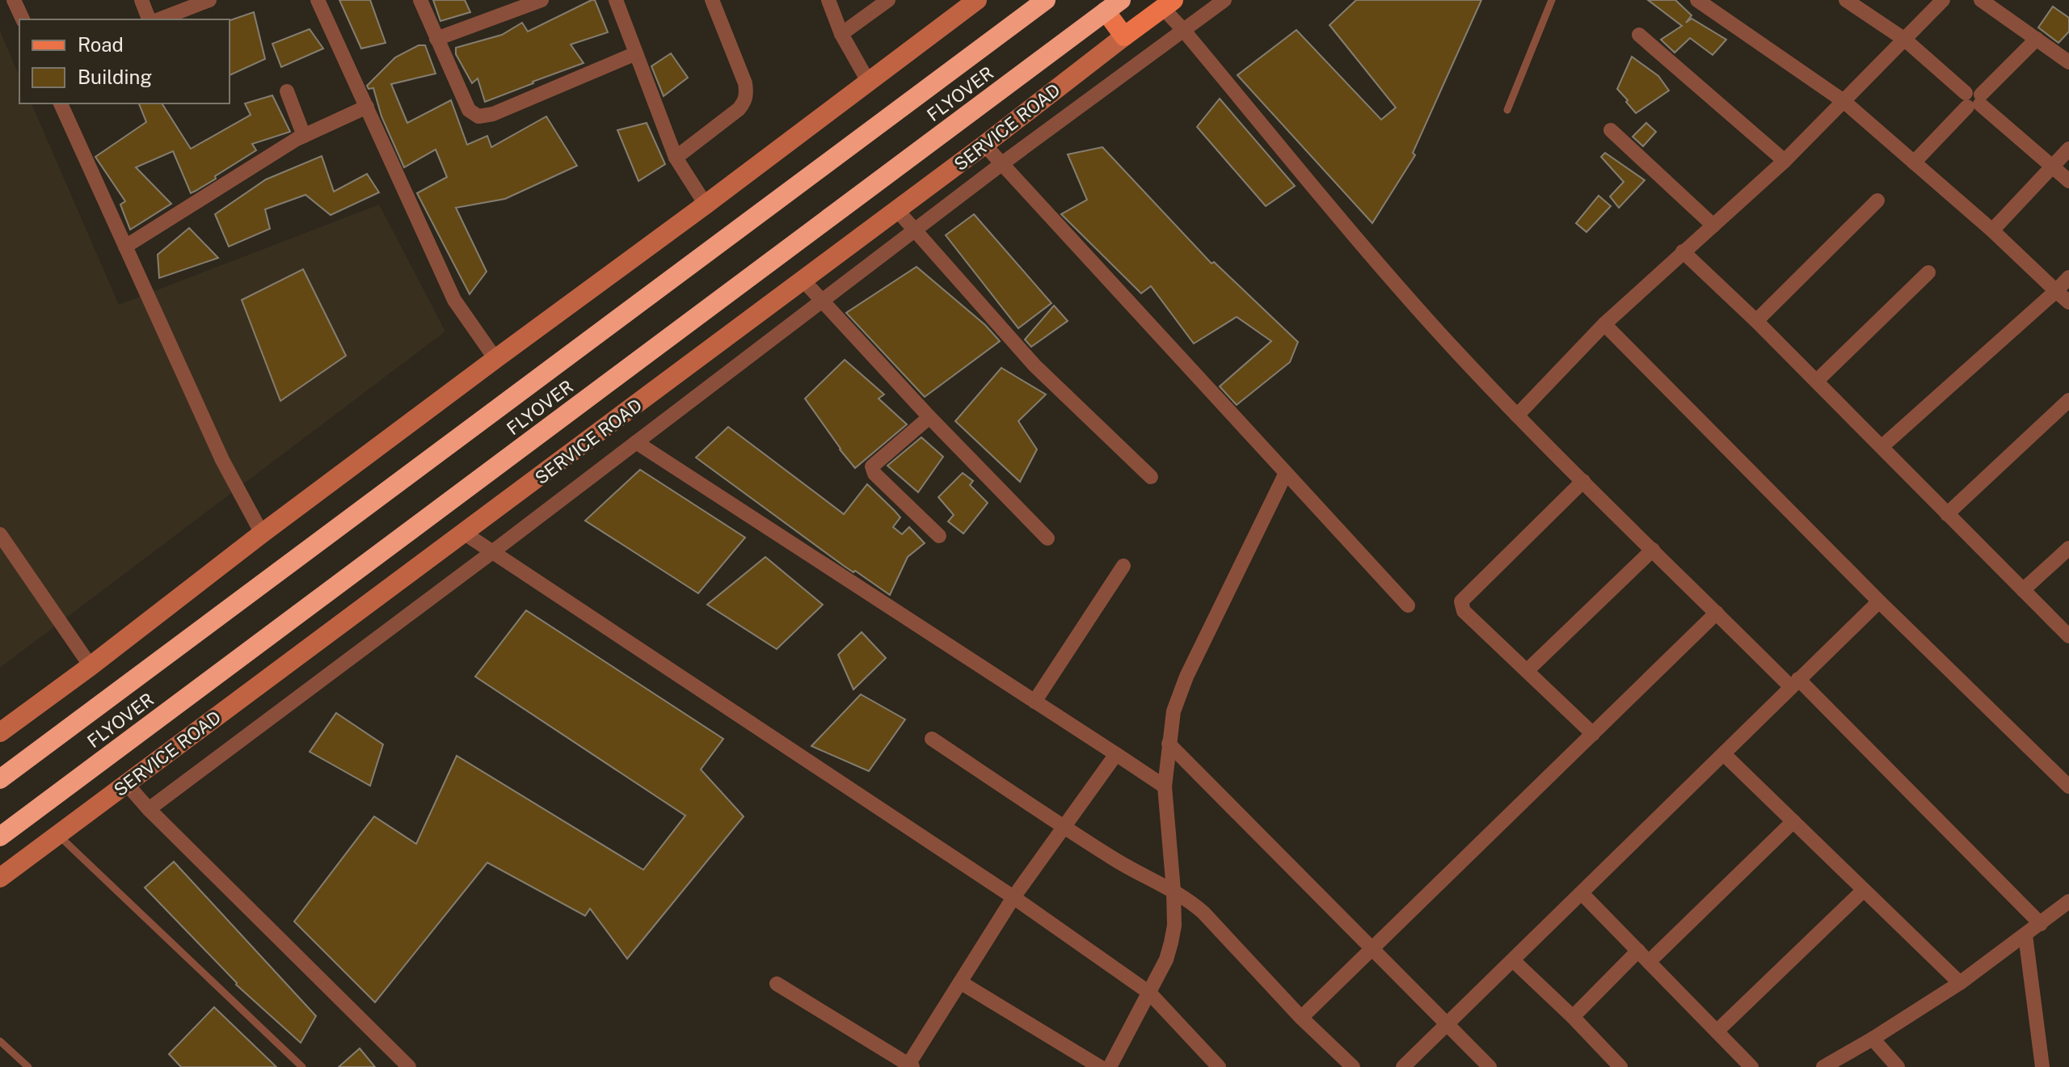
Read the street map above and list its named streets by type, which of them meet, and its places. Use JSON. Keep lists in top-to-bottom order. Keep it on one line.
{"streets":{"highway":["FLYOVER"],"main road":["SERVICE ROAD"]},"legend":["Road","Building"]}
